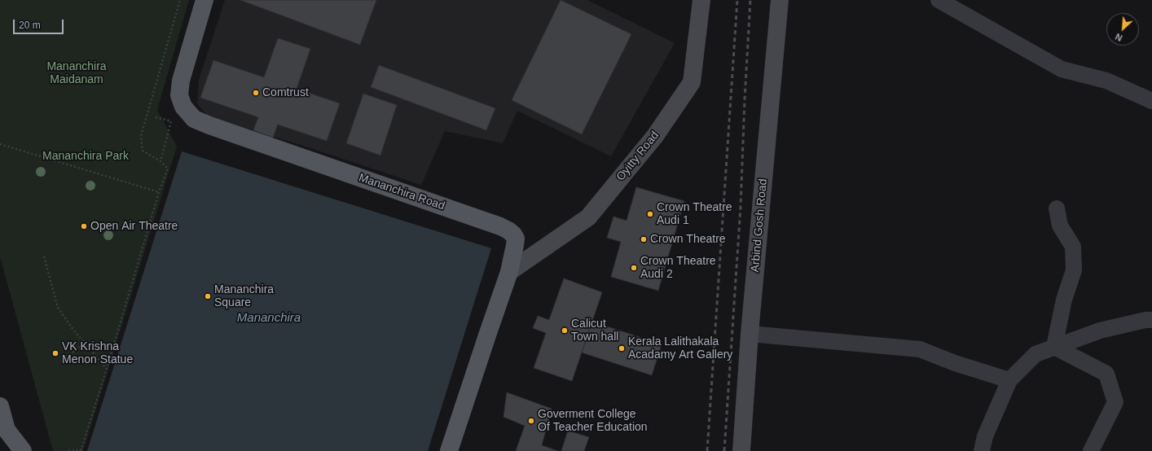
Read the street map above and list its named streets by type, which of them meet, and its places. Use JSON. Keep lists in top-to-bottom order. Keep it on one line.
{"streets":{"main road":["Mananchira Road"],"street":["Oyitty Road","Arbind Gosh Road"]},"crossings":[["Oyitty Road","Mananchira Road"]],"water":["Mananchira"],"parks":["Mananchira Maidanam","Mananchira Park"],"places":["Comtrust","Crown Theatre Audi 1","Open Air Theatre","Crown Theatre","Crown Theatre Audi 2","Mananchira Square","Calicut Town hall","Kerala Lalithakala Acadamy Art Gallery","VK Krishna Menon Statue","Goverment College Of Teacher Education"],"scale_bar":"20 m","north":"bottom left"}
